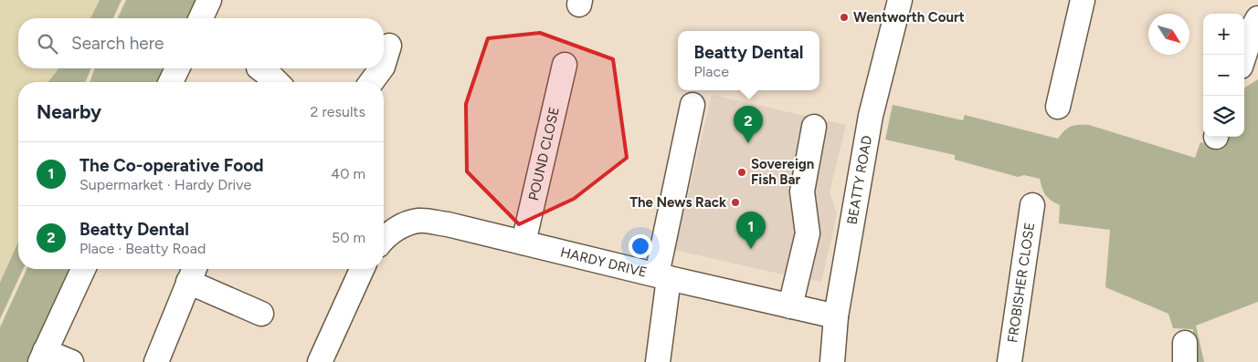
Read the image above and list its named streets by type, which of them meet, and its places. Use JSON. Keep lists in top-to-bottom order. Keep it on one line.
{"streets":{"street":["POUND CLOSE","BEATTY ROAD","HARDY DRIVE","FROBISHER CLOSE"]},"crossings":[["POUND CLOSE","HARDY DRIVE"],["BEATTY ROAD","HARDY DRIVE"]],"places":["Wentworth Court","Sovereign Fish Bar","The News Rack"],"north":"bottom right","page":{"map_buttons":["+","−"],"search":"Search here","popup":["Beatty Dental","Place"],"heading":["Nearby","2 results"],"pins":["2","1"],"list":[{"mark":"1","name":"The Co-operative Food","note":"Supermarket · Hardy Drive","value":"40 m"},{"mark":"2","name":"Beatty Dental","note":"Place · Beatty Road","value":"50 m"}]}}
